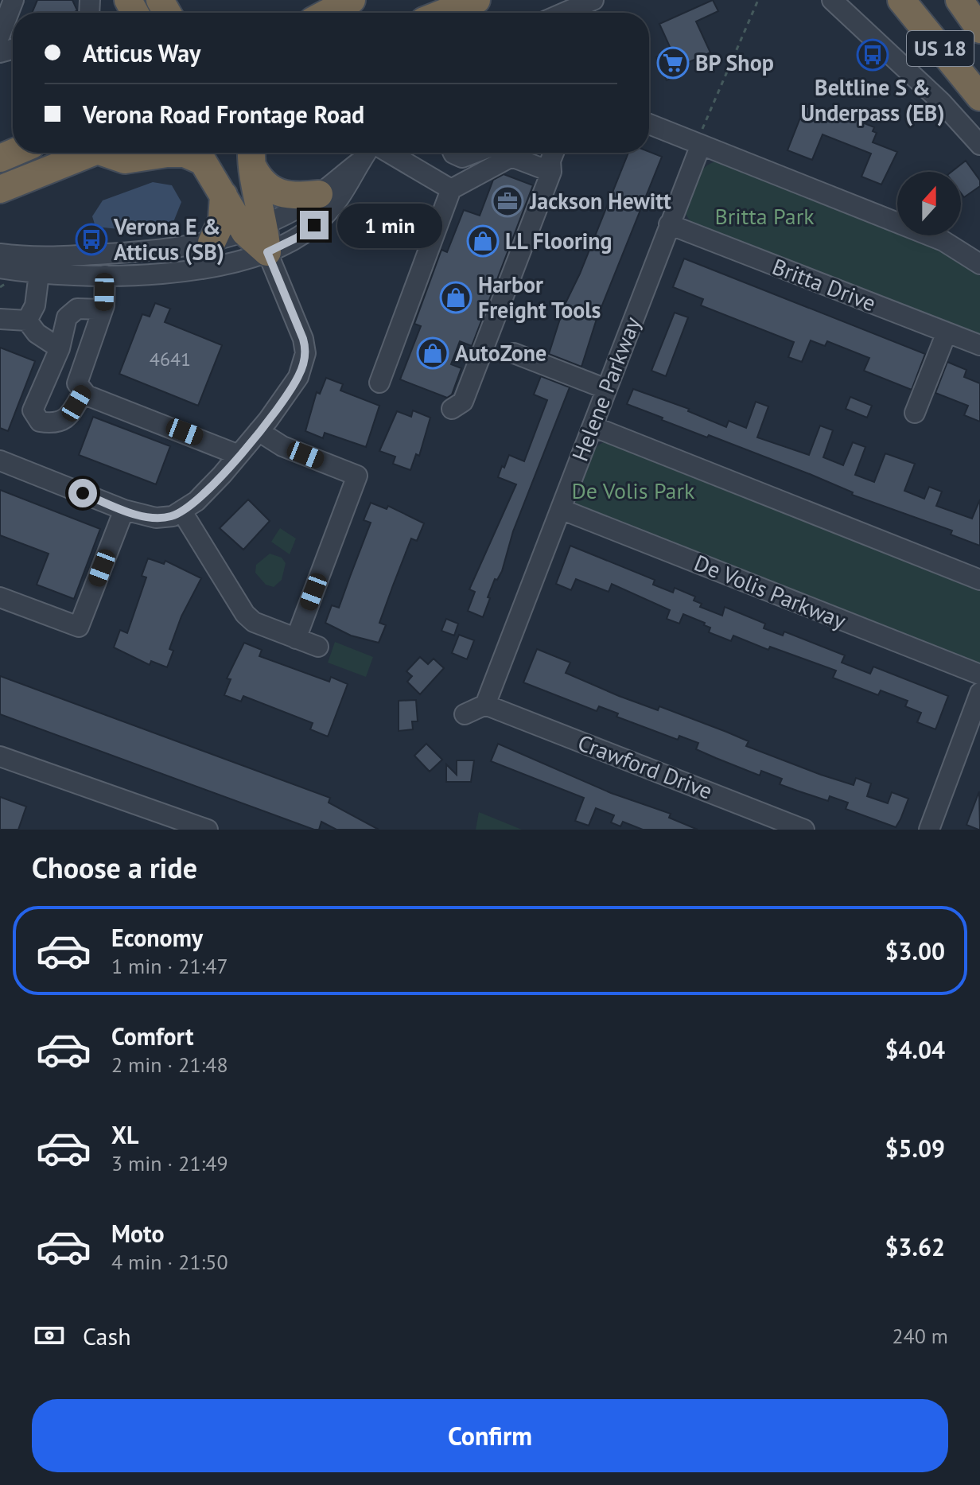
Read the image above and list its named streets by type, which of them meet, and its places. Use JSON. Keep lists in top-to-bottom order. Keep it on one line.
{"streets":{"highway":["US 18"],"street":["Britta Drive","Helene Parkway","De Volis Parkway","Crawford Drive"]},"crossings":[["Britta Drive","Helene Parkway"],["Helene Parkway","De Volis Parkway"],["Helene Parkway","Crawford Drive"]],"parks":["Britta Park","De Volis Park"],"places":{"bus stop":["Beltline S & Underpass (EB)","Verona E & Atticus (SB)"],"supermarket":["BP Shop"],"office":["Jackson Hewitt"],"shop":["LL Flooring","Harbor Freight Tools","AutoZone"]},"house_numbers":["4641"],"north":"top","page":{"banner":["Atticus Way","Verona Road Frontage Road"],"bubble":"1 min","heading":"Choose a ride","list":[{"name":"Economy","note":"1 min · 21:47","value":"$3.00"},{"name":"Comfort","note":"2 min · 21:48","value":"$4.04"},{"name":"XL","note":"3 min · 21:49","value":"$5.09"},{"name":"Moto","note":"4 min · 21:50","value":"$3.62"}],"pay":["Cash","240 m"],"buttons":"Confirm"}}
